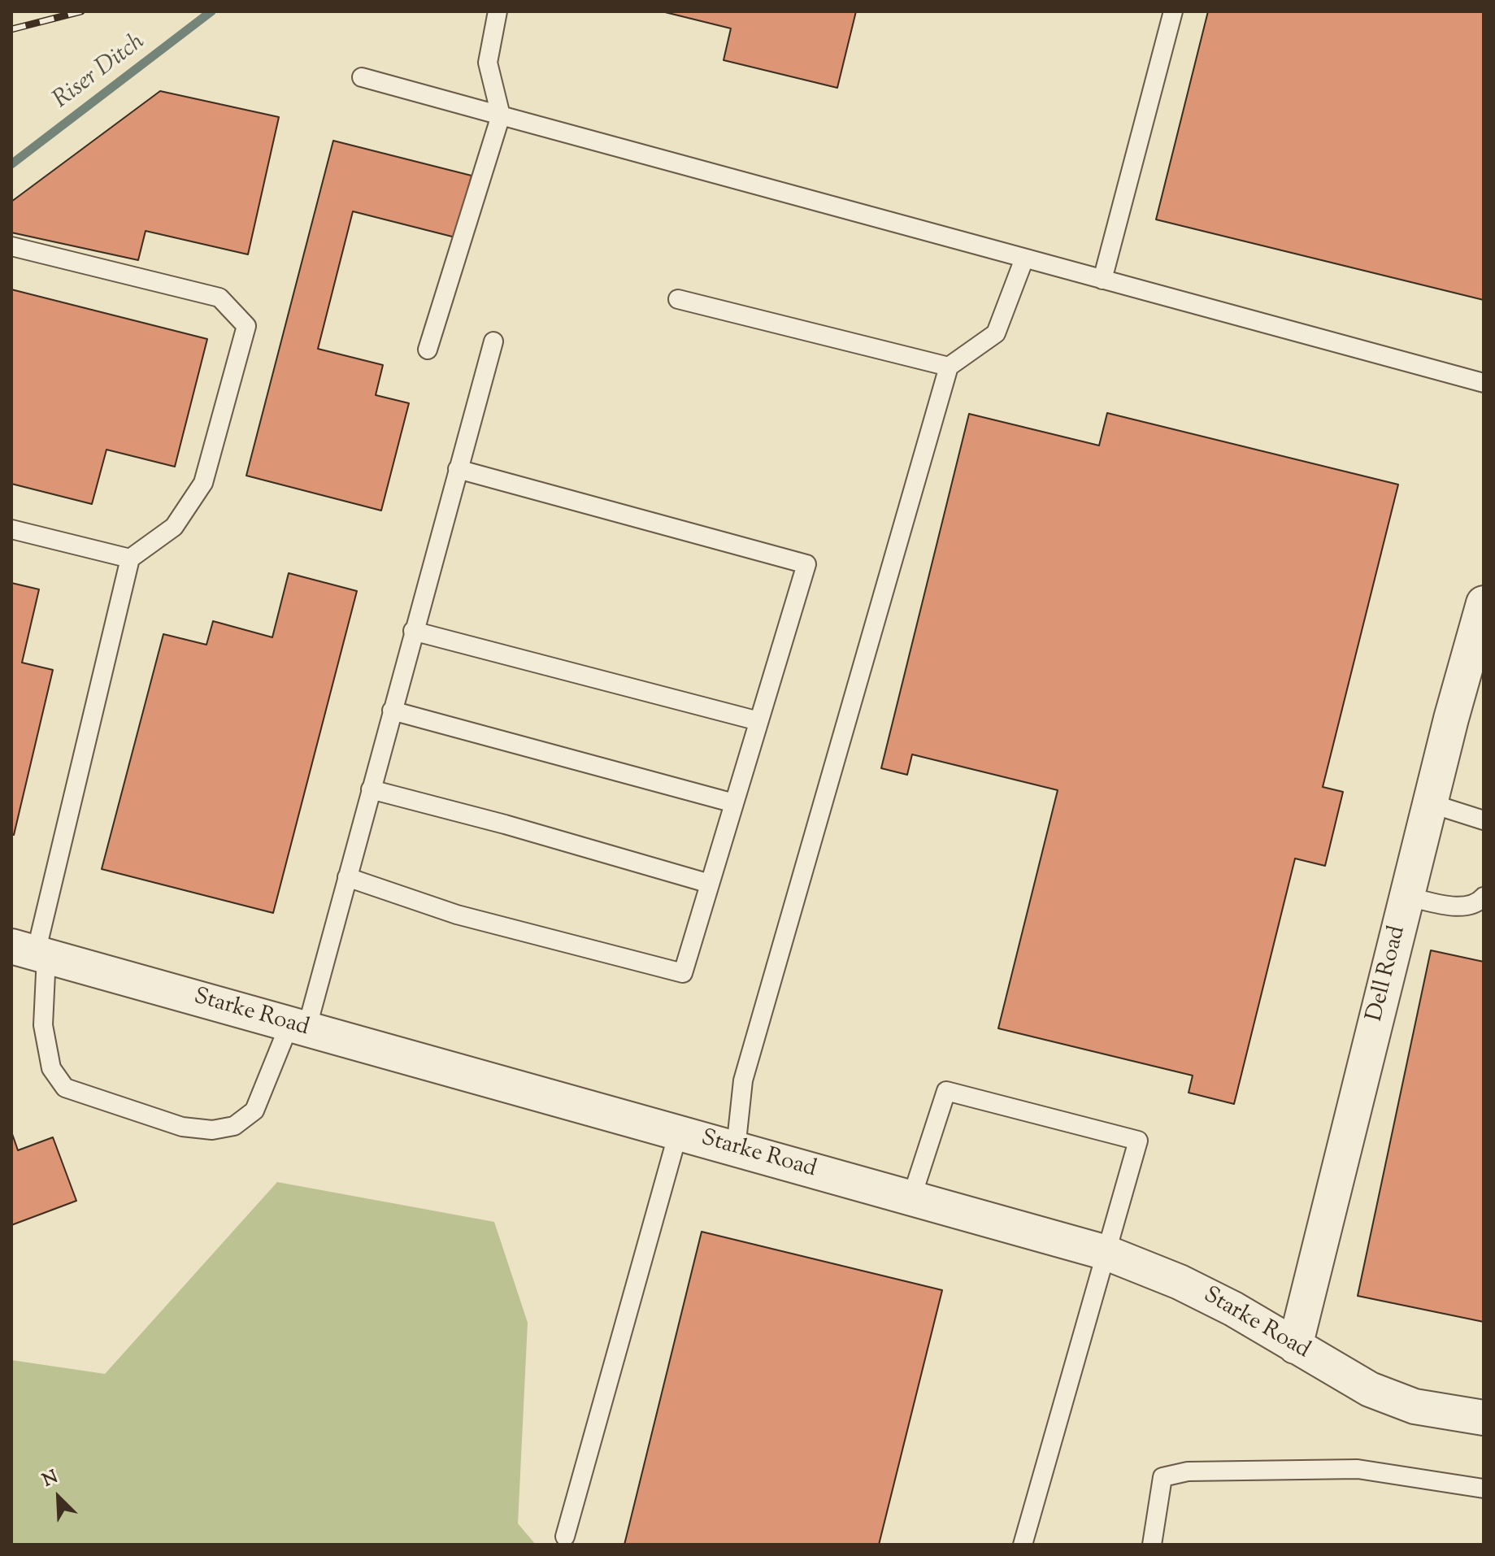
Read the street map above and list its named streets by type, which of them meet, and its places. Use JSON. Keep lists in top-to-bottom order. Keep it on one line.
{"streets":{"street":["Dell Road","Starke Road"]},"crossings":[["Dell Road","Starke Road"]],"water":["Riser Ditch"],"north":"top left"}
